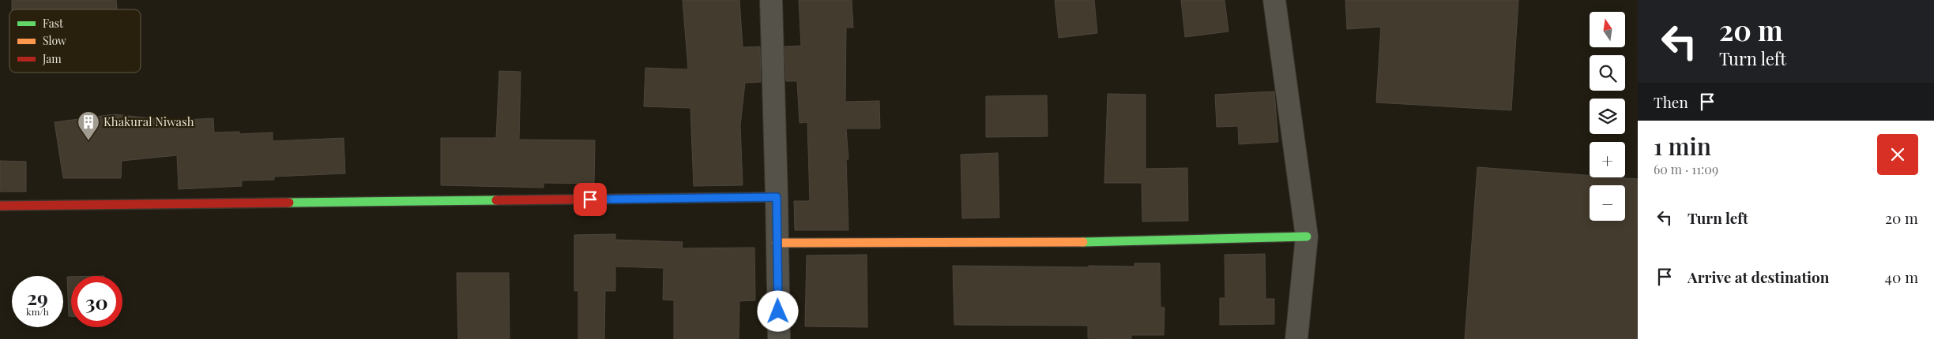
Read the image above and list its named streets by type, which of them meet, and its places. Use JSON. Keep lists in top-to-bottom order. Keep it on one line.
{"places":{"building":["Khakural Niwash"]},"legend":["Fast","Slow","Jam"],"north":"top","page":{"turn":["20 m","Turn left"],"map_buttons":["+","−"],"then":"Then","heading":["1 min","60 m · 11:09"],"list":[{"name":"Turn left","value":"20 m"},{"name":"Arrive at destination","value":"40 m"}],"speed":"29 km/h","limit":"30"}}
